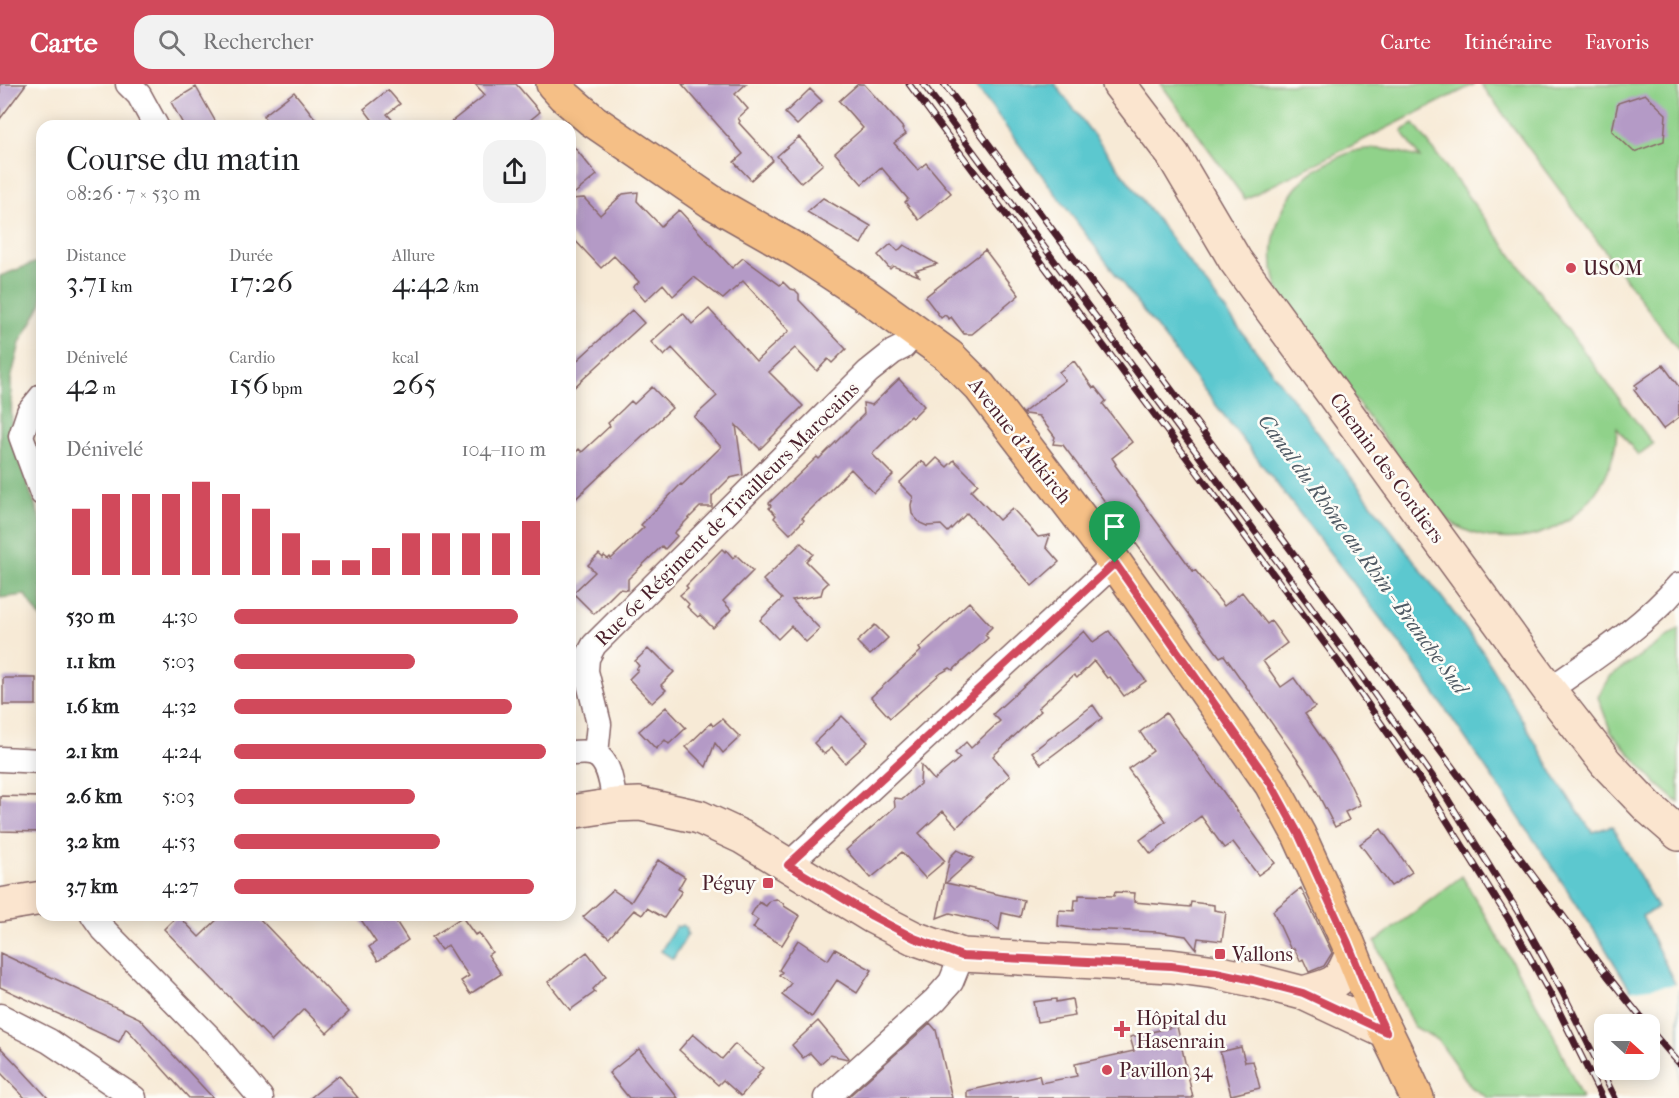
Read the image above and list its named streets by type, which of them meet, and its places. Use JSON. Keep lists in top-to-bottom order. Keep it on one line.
{"streets":{"main road":["Avenue d'Altkirch"],"street":["Chemin des Cordiers","Rue 6e Régiment de Tirailleurs Marocains"]},"crossings":[["Avenue d'Altkirch","Rue 6e Régiment de Tirailleurs Marocains"]],"water":["Canal du Rhône au Rhin - Branche Sud"],"places":{"other":["USOM","Pavillon 34"],"transit":["Péguy","Vallons"],"health":["Hôpital du Hasenrain"]},"north":"right","page":{"header":"Carte","search":"Rechercher","nav":["Carte","Itinéraire","Favoris"],"heading":["Course du matin","08:26 · 7 × 530 m"],"stats":[["Distance","3.71 km"],["Durée","17:26"],["Allure","4:42 /km"],["Dénivelé","42 m"],["Cardio","156 bpm"],["kcal","265"]],"chart":["Dénivelé","104–110 m"],"list":[{"name":"530 m","note":"4:30"},{"name":"1.1 km","note":"5:03"},{"name":"1.6 km","note":"4:32"},{"name":"2.1 km","note":"4:24"},{"name":"2.6 km","note":"5:03"},{"name":"3.2 km","note":"4:53"},{"name":"3.7 km","note":"4:27"}]}}
